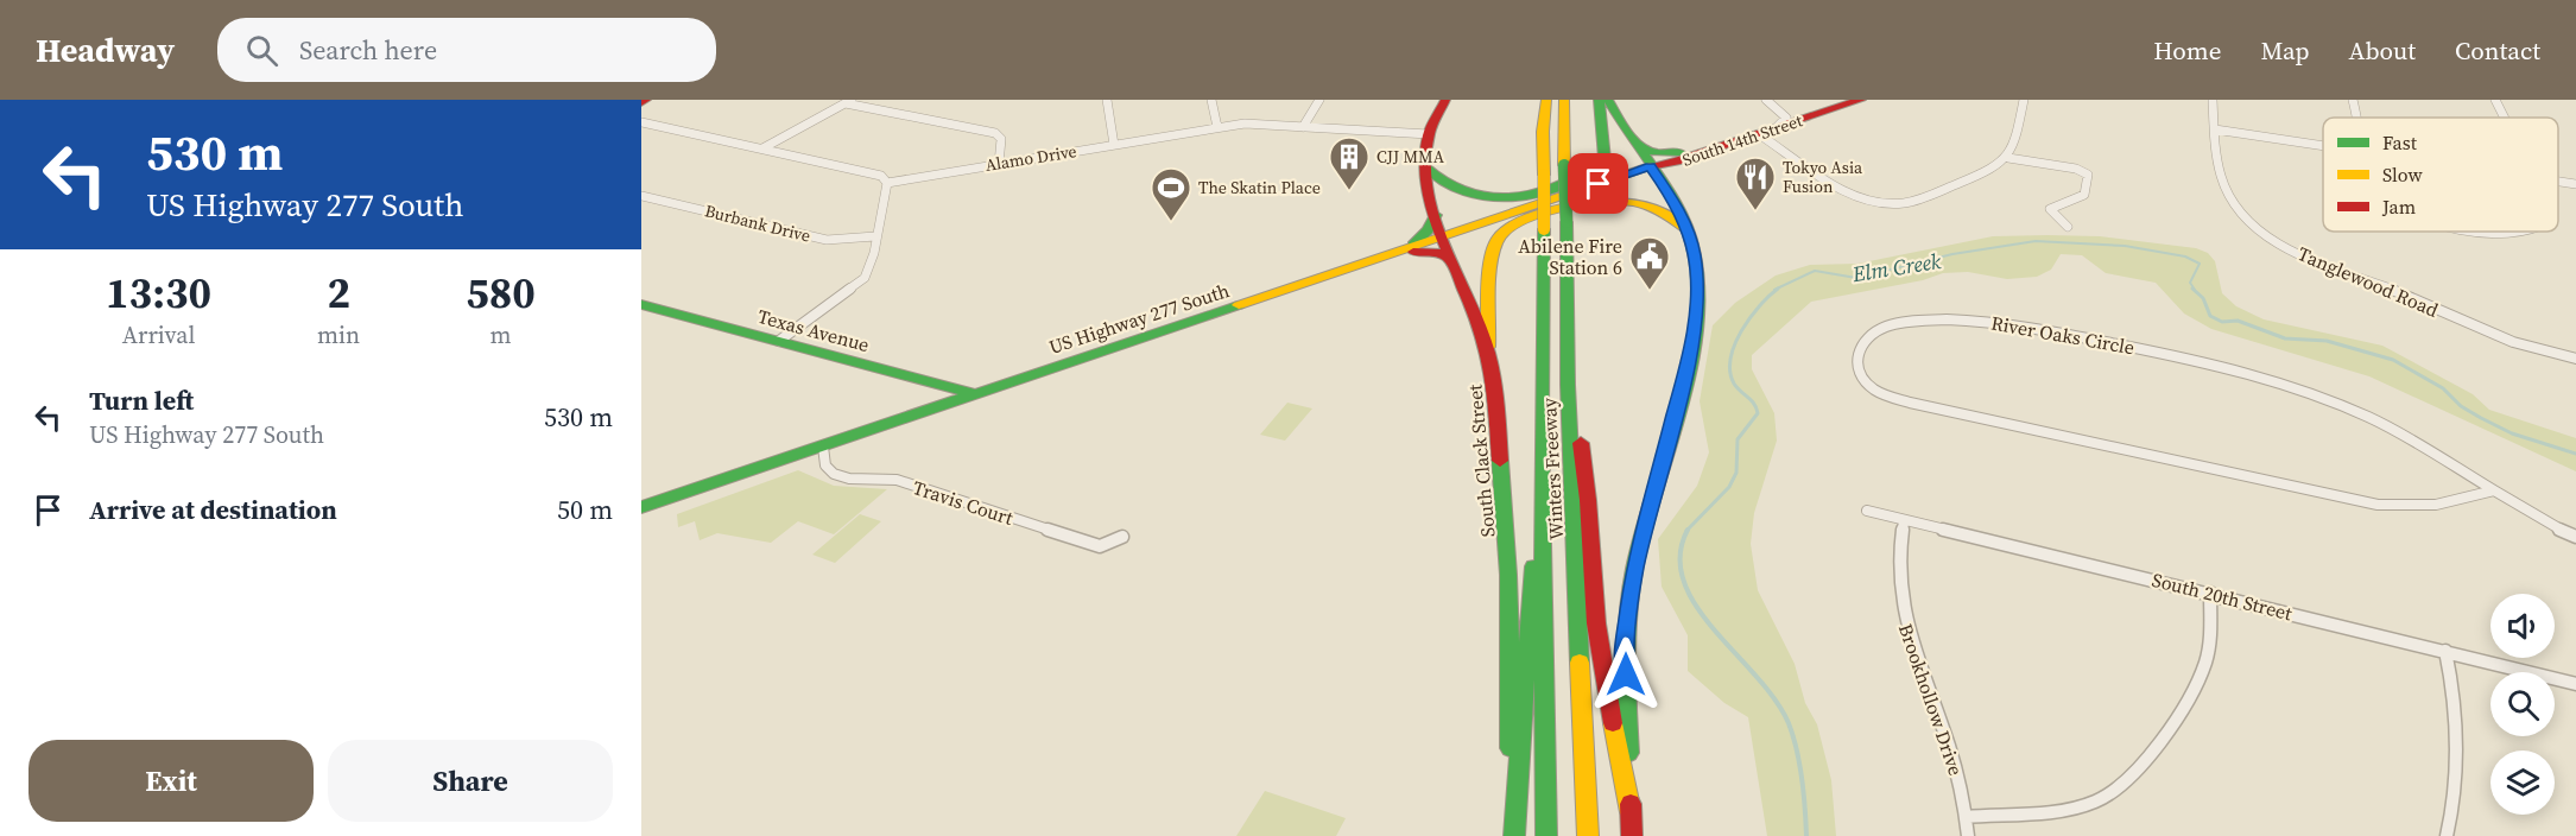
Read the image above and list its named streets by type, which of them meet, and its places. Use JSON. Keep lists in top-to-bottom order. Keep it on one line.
{"streets":{"main road":["South 14th Street","US Highway 277 South","Texas Avenue","South Clack Street","Winters Freeway"],"street":["Alamo Drive","Burbank Drive","Tanglewood Road","River Oaks Circle","Travis Court","South 20th Street","Brookhollow Drive"]},"crossings":[["South 14th Street","US Highway 277 South"],["Alamo Drive","South Clack Street"],["US Highway 277 South","Texas Avenue"],["US Highway 277 South","South Clack Street"],["US Highway 277 South","Travis Court"],["South 20th Street","Brookhollow Drive"]],"water":["Elm Creek"],"places":{"building":["CJJ MMA"],"restaurant":["Tokyo Asia Fusion"],"sports":["The Skatin Place"],"public building":["Abilene Fire Station 6"]},"legend":["Fast","Slow","Jam"],"page":{"header":"Headway","search":"Search here","nav":["Home","Map","About","Contact"],"turn":["530 m","US Highway 277 South"],"eta":["13:30","Arrival","2","min","580","m"],"list":[{"name":"Turn left","note":"US Highway 277 South","value":"530 m"},{"name":"Arrive at destination","value":"50 m"}],"buttons":["Exit","Share"]}}
